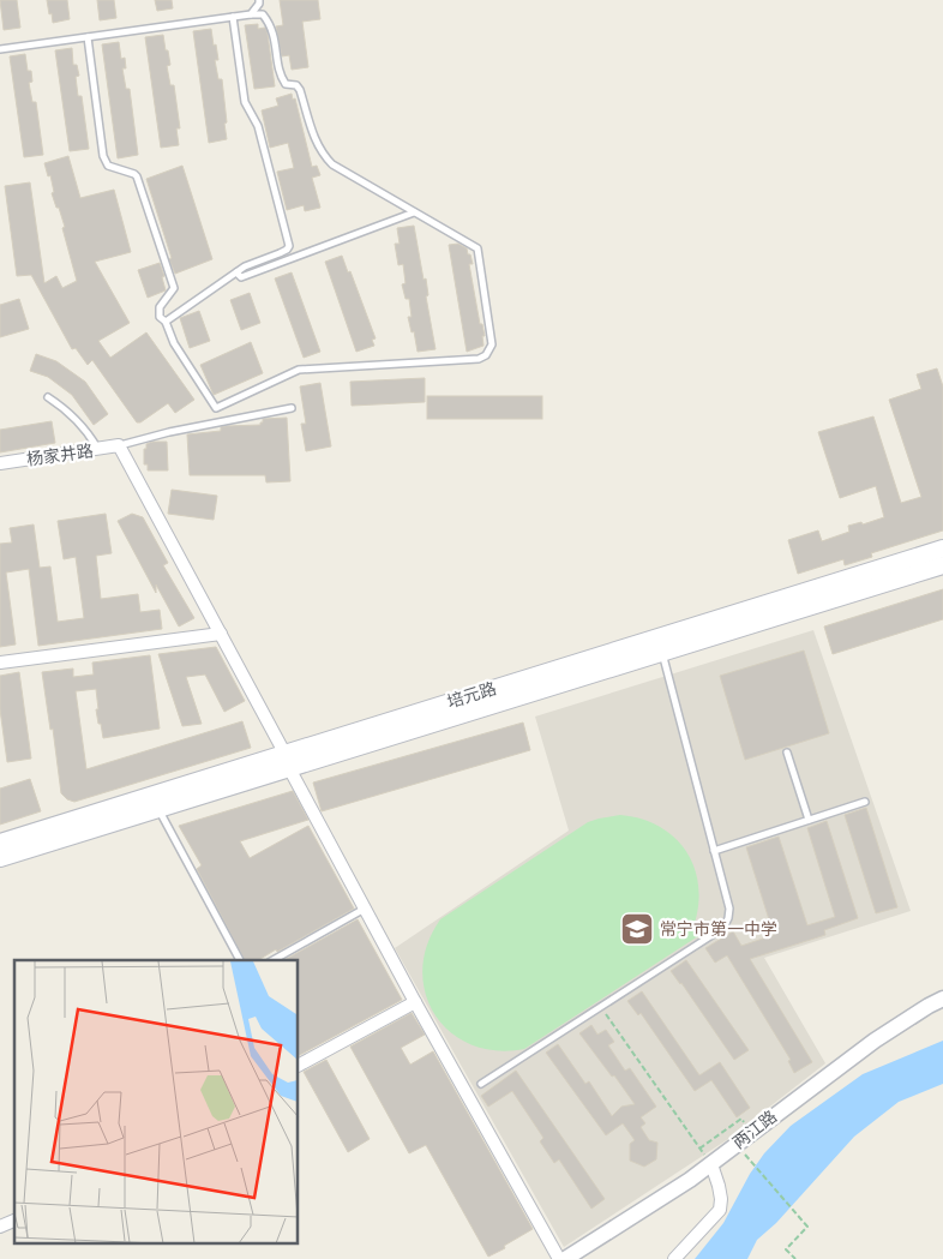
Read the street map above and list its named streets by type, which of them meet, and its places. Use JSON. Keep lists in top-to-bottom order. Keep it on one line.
{"streets":{"main road":["培元路"],"street":["杨家井路","两江路"]},"places":{"school or university":["常宁市第一中学"]}}
